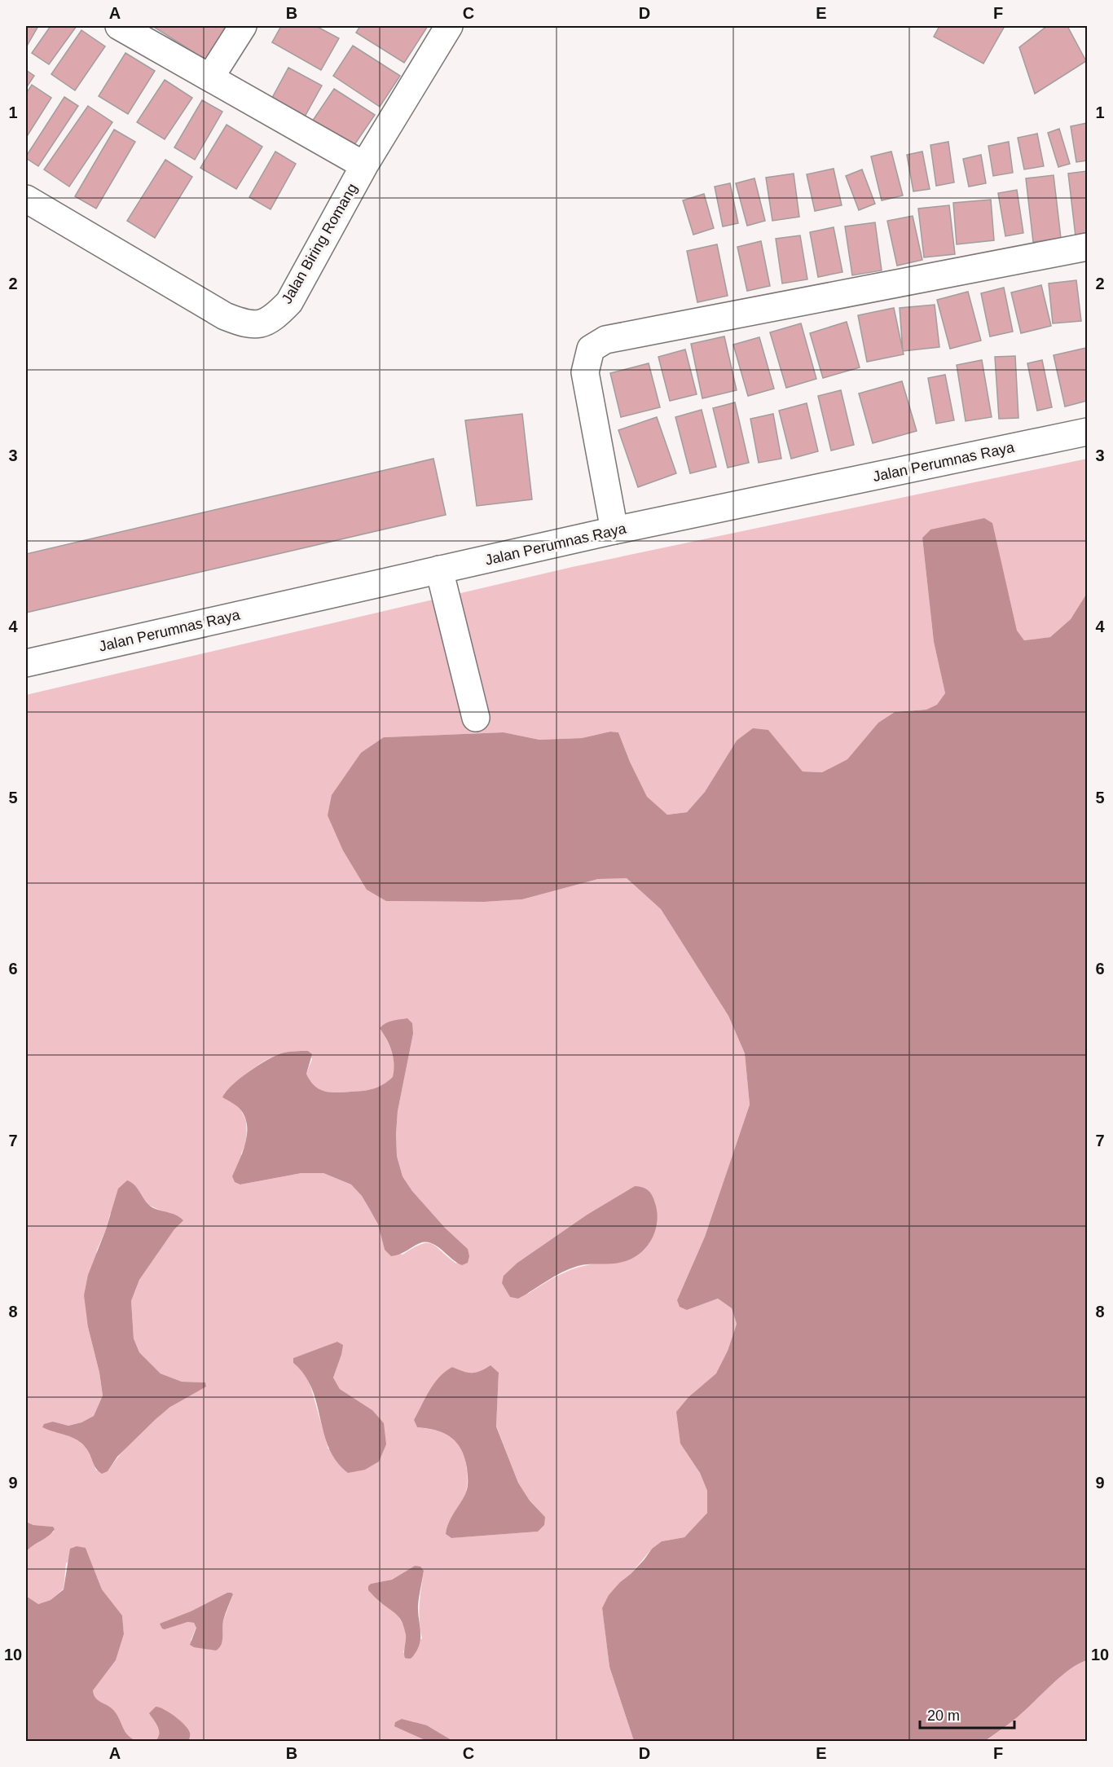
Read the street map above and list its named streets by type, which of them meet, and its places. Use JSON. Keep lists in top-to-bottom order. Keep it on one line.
{"streets":{"street":["Jalan Biring Romang","Jalan Perumnas Raya"]},"scale_bar":"20 m","grid":{"columns":["A","B","C","D","E","F"],"rows":["1","2","3","4","5","6","7","8","9","10"]}}
